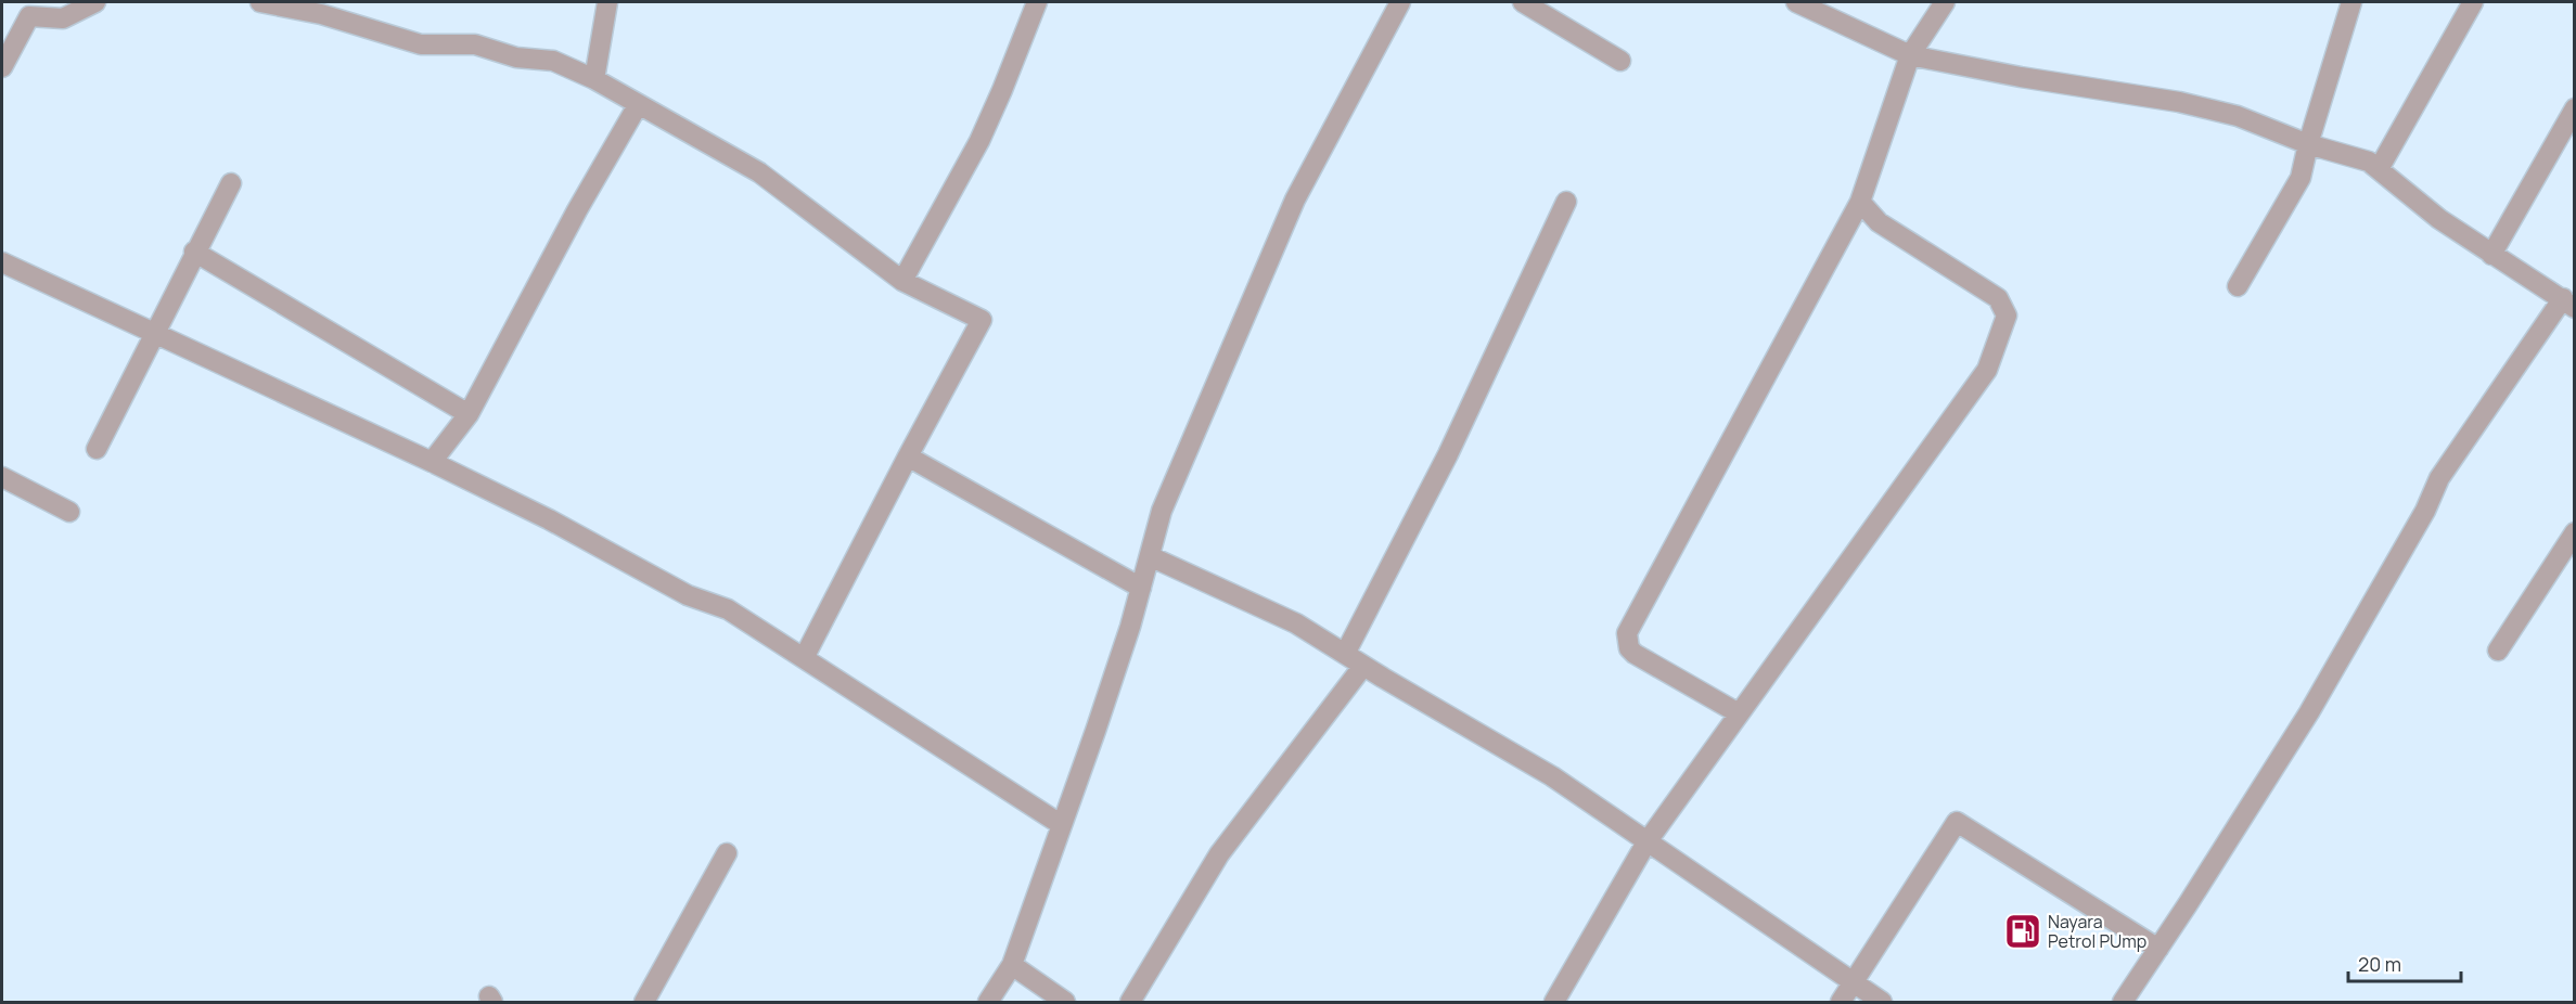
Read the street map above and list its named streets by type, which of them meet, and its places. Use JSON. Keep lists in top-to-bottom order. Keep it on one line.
{"places":{"fuel station":["Nayara Petrol PUmp"]},"scale_bar":"20 m"}
